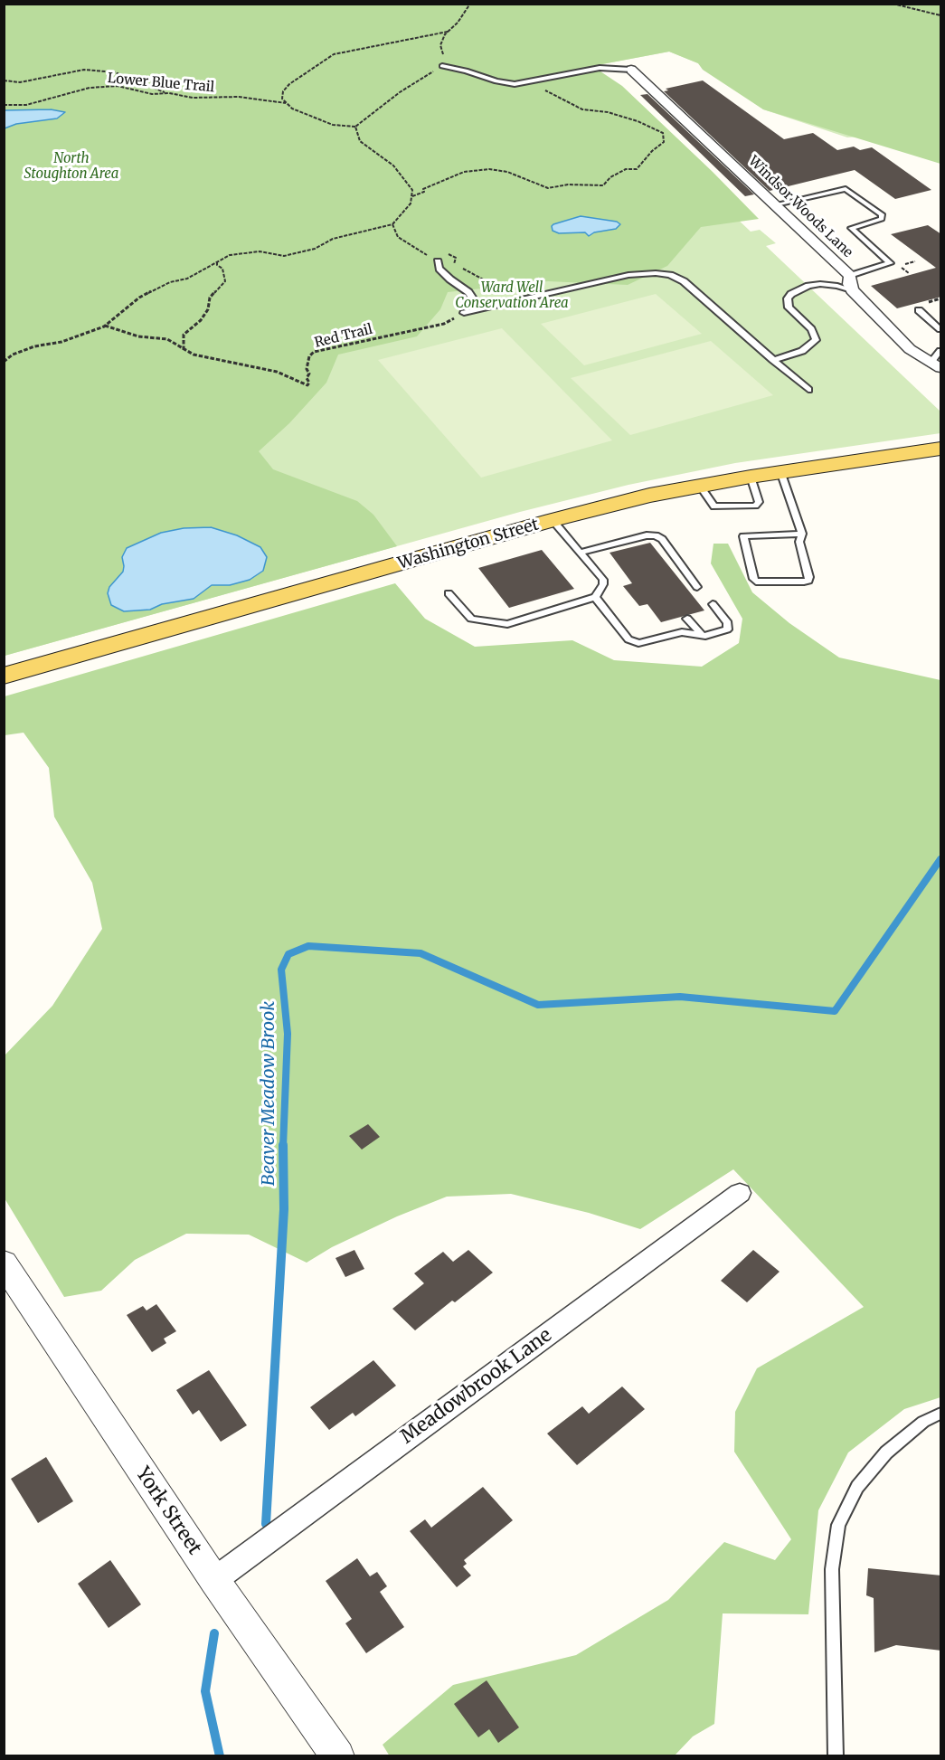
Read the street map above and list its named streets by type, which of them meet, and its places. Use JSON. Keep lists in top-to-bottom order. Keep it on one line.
{"streets":{"main road":["Washington Street"],"street":["Windsor Woods Lane","Meadowbrook Lane","York Street"],"path":["Lower Blue Trail","Red Trail"]},"crossings":[["Meadowbrook Lane","York Street"]],"water":["Beaver Meadow Brook"],"parks":["North Stoughton Area","Ward Well Conservation Area"]}
